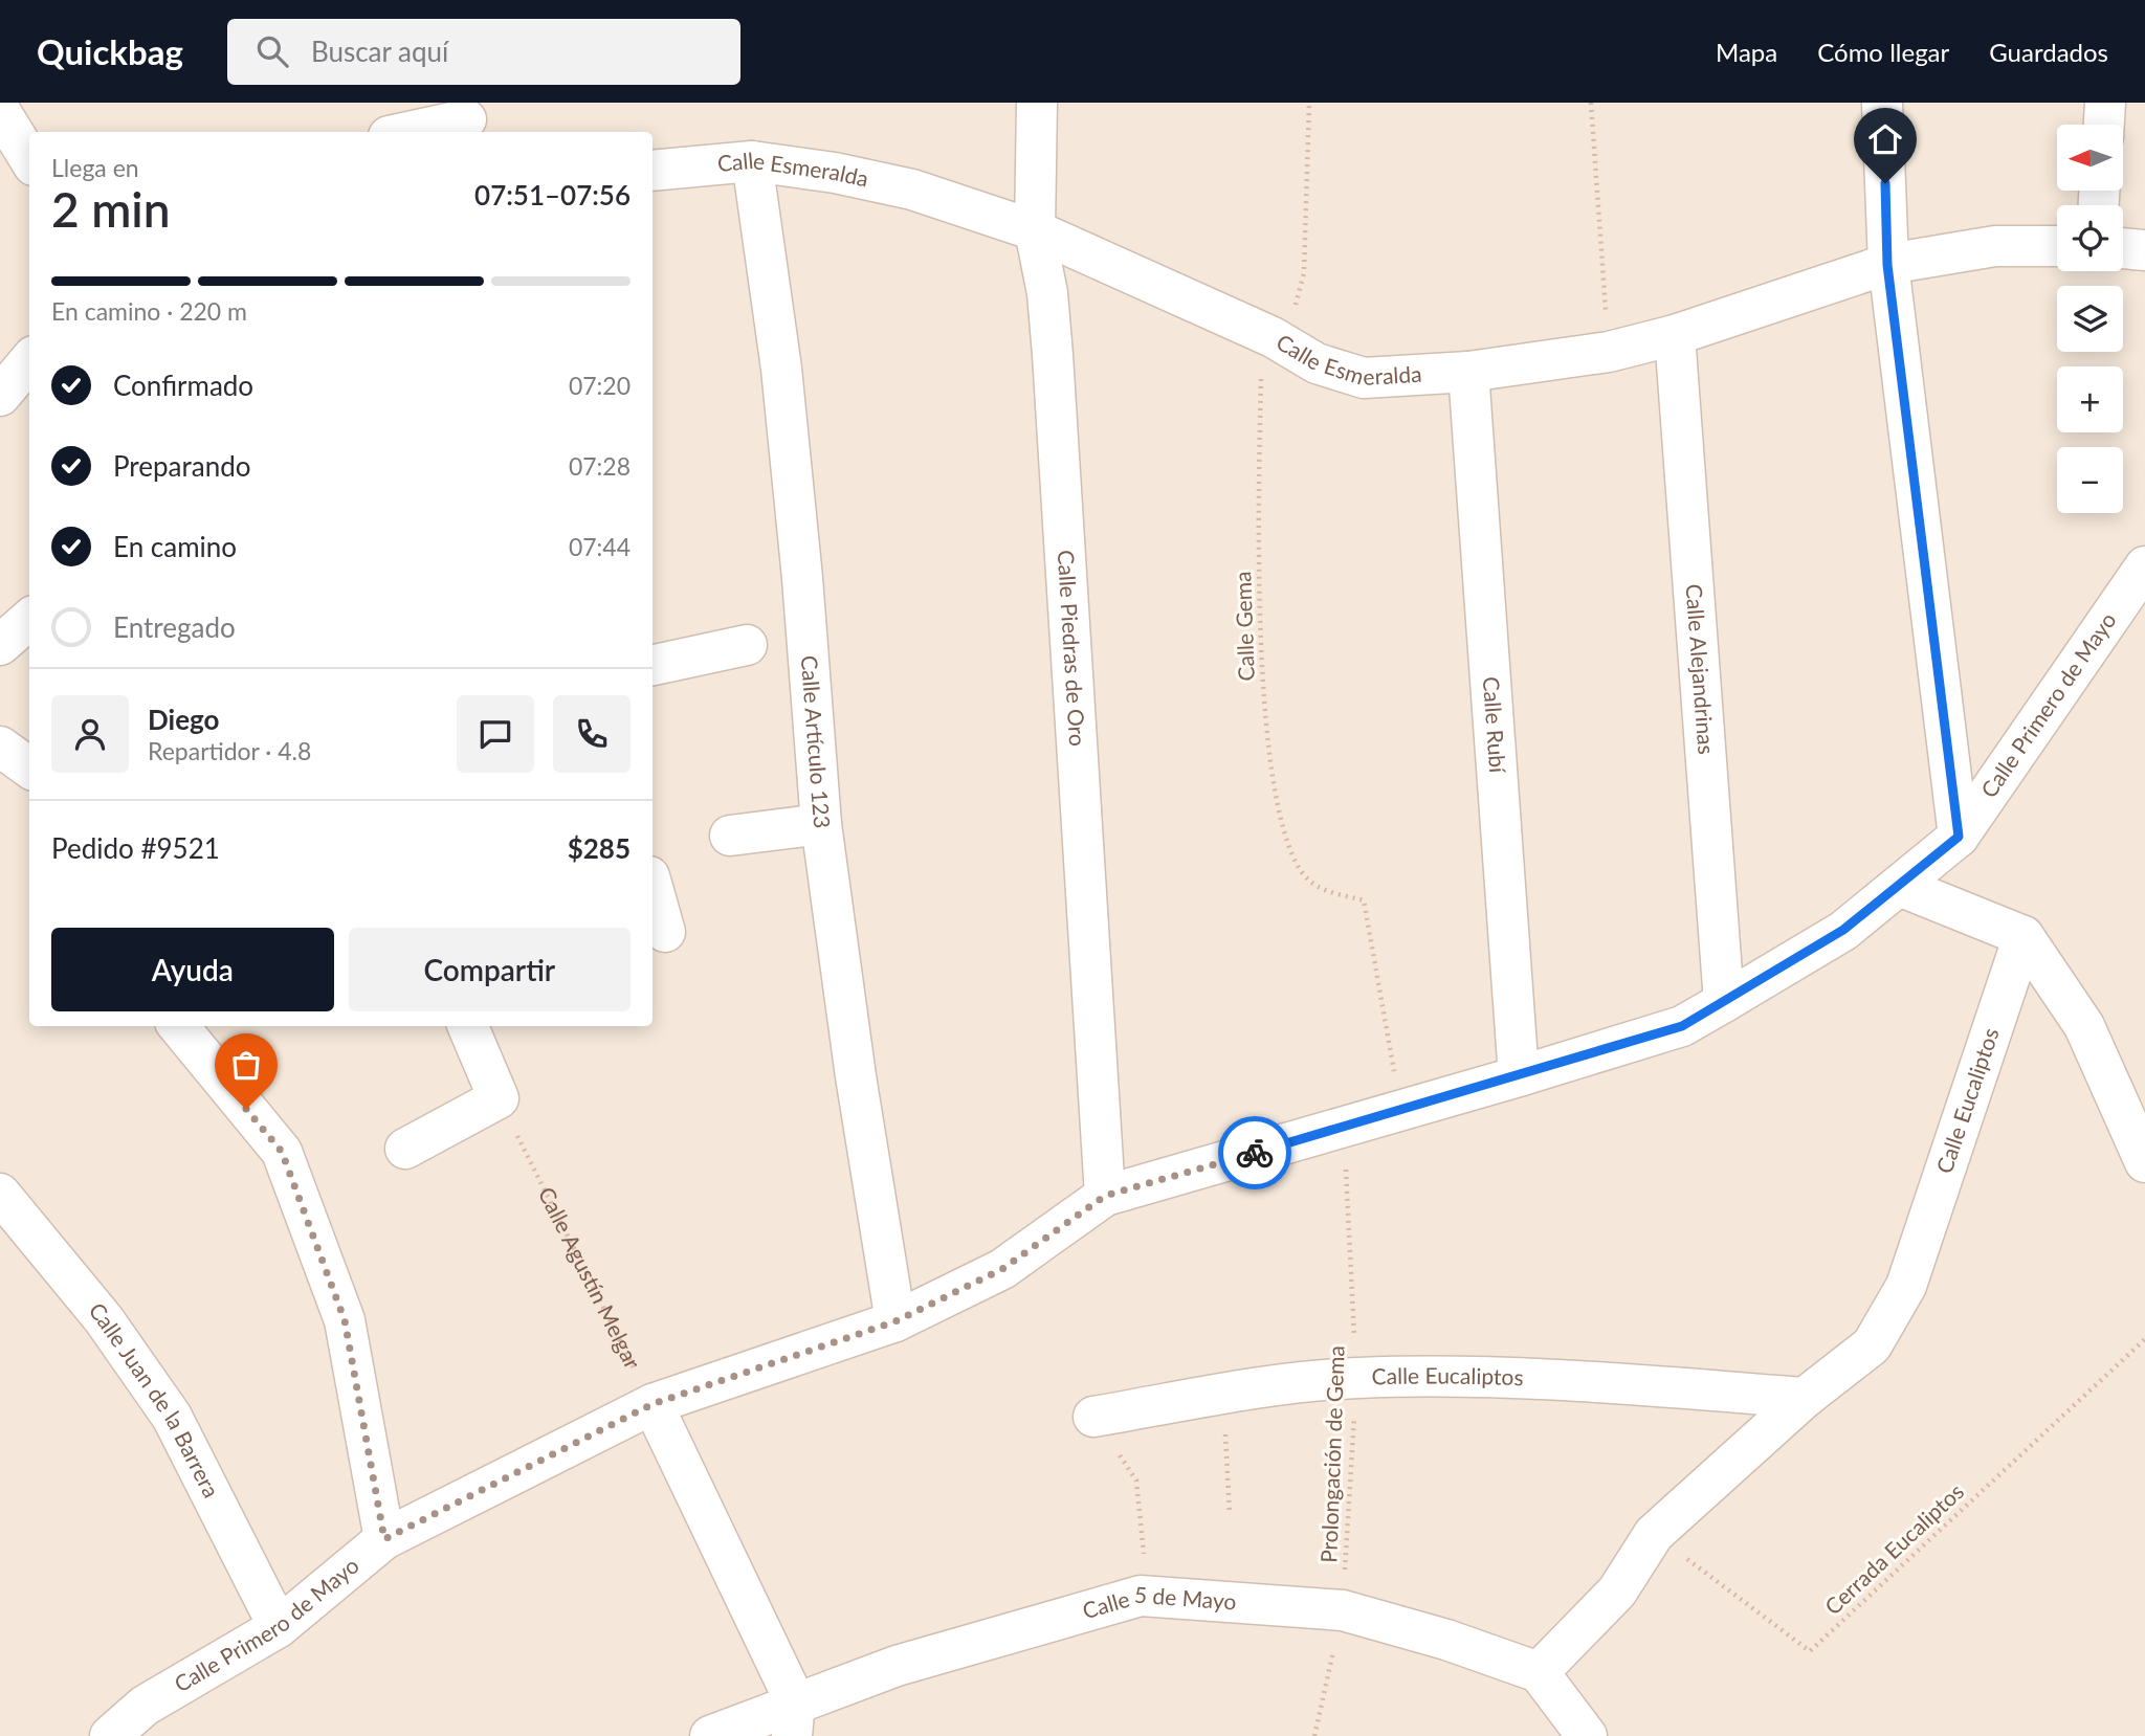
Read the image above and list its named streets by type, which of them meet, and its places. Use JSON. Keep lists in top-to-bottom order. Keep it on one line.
{"streets":{"street":["Calle Esmeralda","Calle Piedras de Oro","Calle Alejandrinas","Calle Primero de Mayo","Calle Rubí","Calle Artículo 123","Calle Eucaliptos","Calle Juan de la Barrera","Calle 5 de Mayo"],"path":["Calle Gema","Calle Agustín Melgar","Prolongación de Gema","Cerrada Eucaliptos"]},"crossings":[["Calle Esmeralda","Calle Gema"],["Calle Esmeralda","Calle Piedras de Oro"],["Calle Esmeralda","Calle Alejandrinas"],["Calle Esmeralda","Calle Rubí"],["Calle Esmeralda","Calle Artículo 123"],["Calle Gema","Calle Primero de Mayo"],["Calle Piedras de Oro","Calle Primero de Mayo"],["Calle Alejandrinas","Calle Primero de Mayo"],["Calle Primero de Mayo","Calle Rubí"],["Calle Primero de Mayo","Calle Artículo 123"],["Calle Primero de Mayo","Calle Agustín Melgar"],["Calle Primero de Mayo","Calle Juan de la Barrera"],["Calle Primero de Mayo","Prolongación de Gema"],["Calle Eucaliptos","Prolongación de Gema"],["Calle Eucaliptos","Cerrada Eucaliptos"],["Calle Eucaliptos","Calle 5 de Mayo"],["Prolongación de Gema","Calle 5 de Mayo"]],"north":"left","page":{"header":"Quickbag","search":"Buscar aquí","nav":["Mapa","Cómo llegar","Guardados"],"map_buttons":["+","−"],"heading":["2 min","Llega en","07:51–07:56"],"panel":["Diego","Repartidor · 4.8","Pedido #9521","$285"],"bar":"En camino · 220 m","list":[["Confirmado","07:20"],["Preparando","07:28"],["En camino","07:44"],"Entregado"],"buttons":["Ayuda","Compartir"]}}
